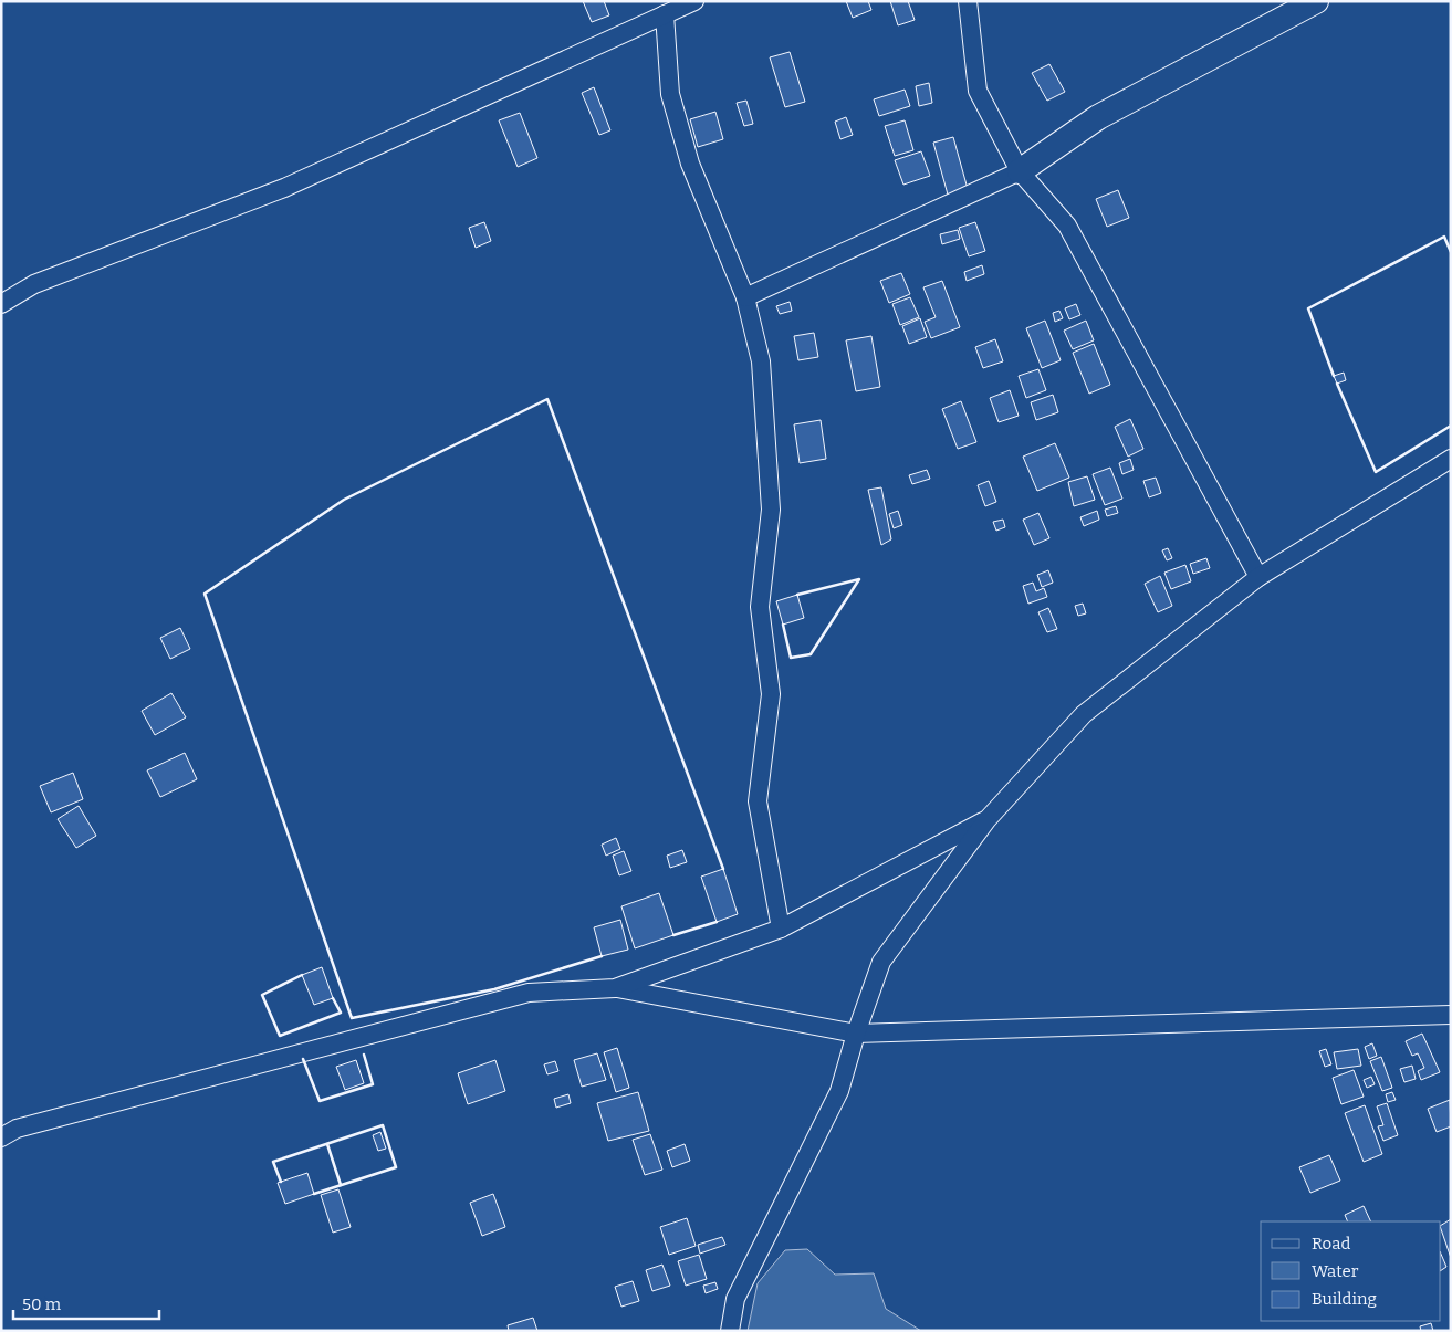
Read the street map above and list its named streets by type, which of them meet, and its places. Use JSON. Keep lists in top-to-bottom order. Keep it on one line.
{"legend":["Road","Water","Building"],"scale_bar":"50 m"}
